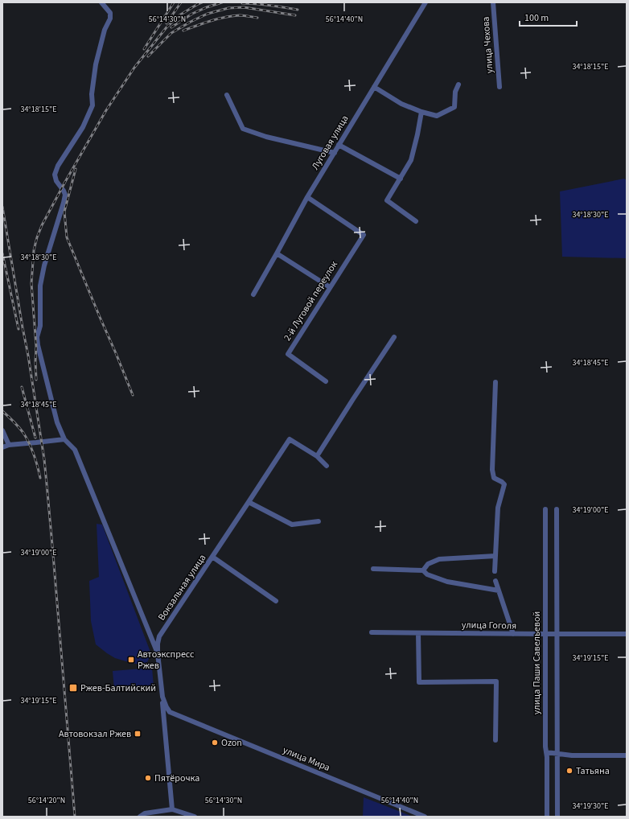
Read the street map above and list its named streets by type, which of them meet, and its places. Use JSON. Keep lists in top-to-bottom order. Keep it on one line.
{"streets":{"street":["улица Чехова","Луговая улица","2-й Луговой переулок","Вокзальная улица","улица Гоголя","улица Паши Савельевой","улица Мира"]},"crossings":[["Луговая улица","2-й Луговой переулок"],["Вокзальная улица","улица Мира"],["улица Гоголя","улица Паши Савельевой"]],"places":{"transit":["Автоэкспресс Ржев","Ржев-Балтийский","Автовокзал Ржев"],"other":["Ozon","Татьяна","Пятёрочка"]},"scale_bar":"100 m","coordinates":["56°14'30\"N","56°14'40\"N","34°18'15\"E","34°18'30\"E","34°18'45\"E","34°19'00\"E","34°19'15\"E","56°14'20\"N","34°19'30\"E"]}
